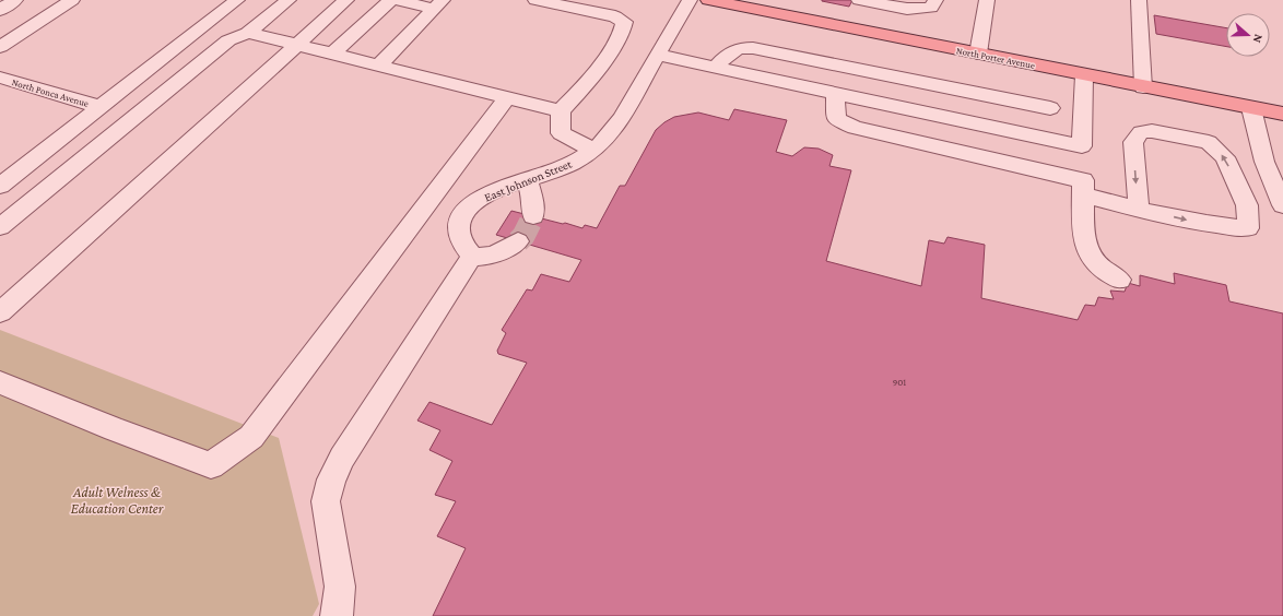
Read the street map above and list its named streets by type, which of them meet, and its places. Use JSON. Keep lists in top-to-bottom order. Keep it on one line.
{"streets":{"main road":["North Porter Avenue"],"street":["North Ponca Avenue","East Johnson Street"]},"parks":["Adult Welness & Education Center"],"house_numbers":["901"],"north":"right"}
